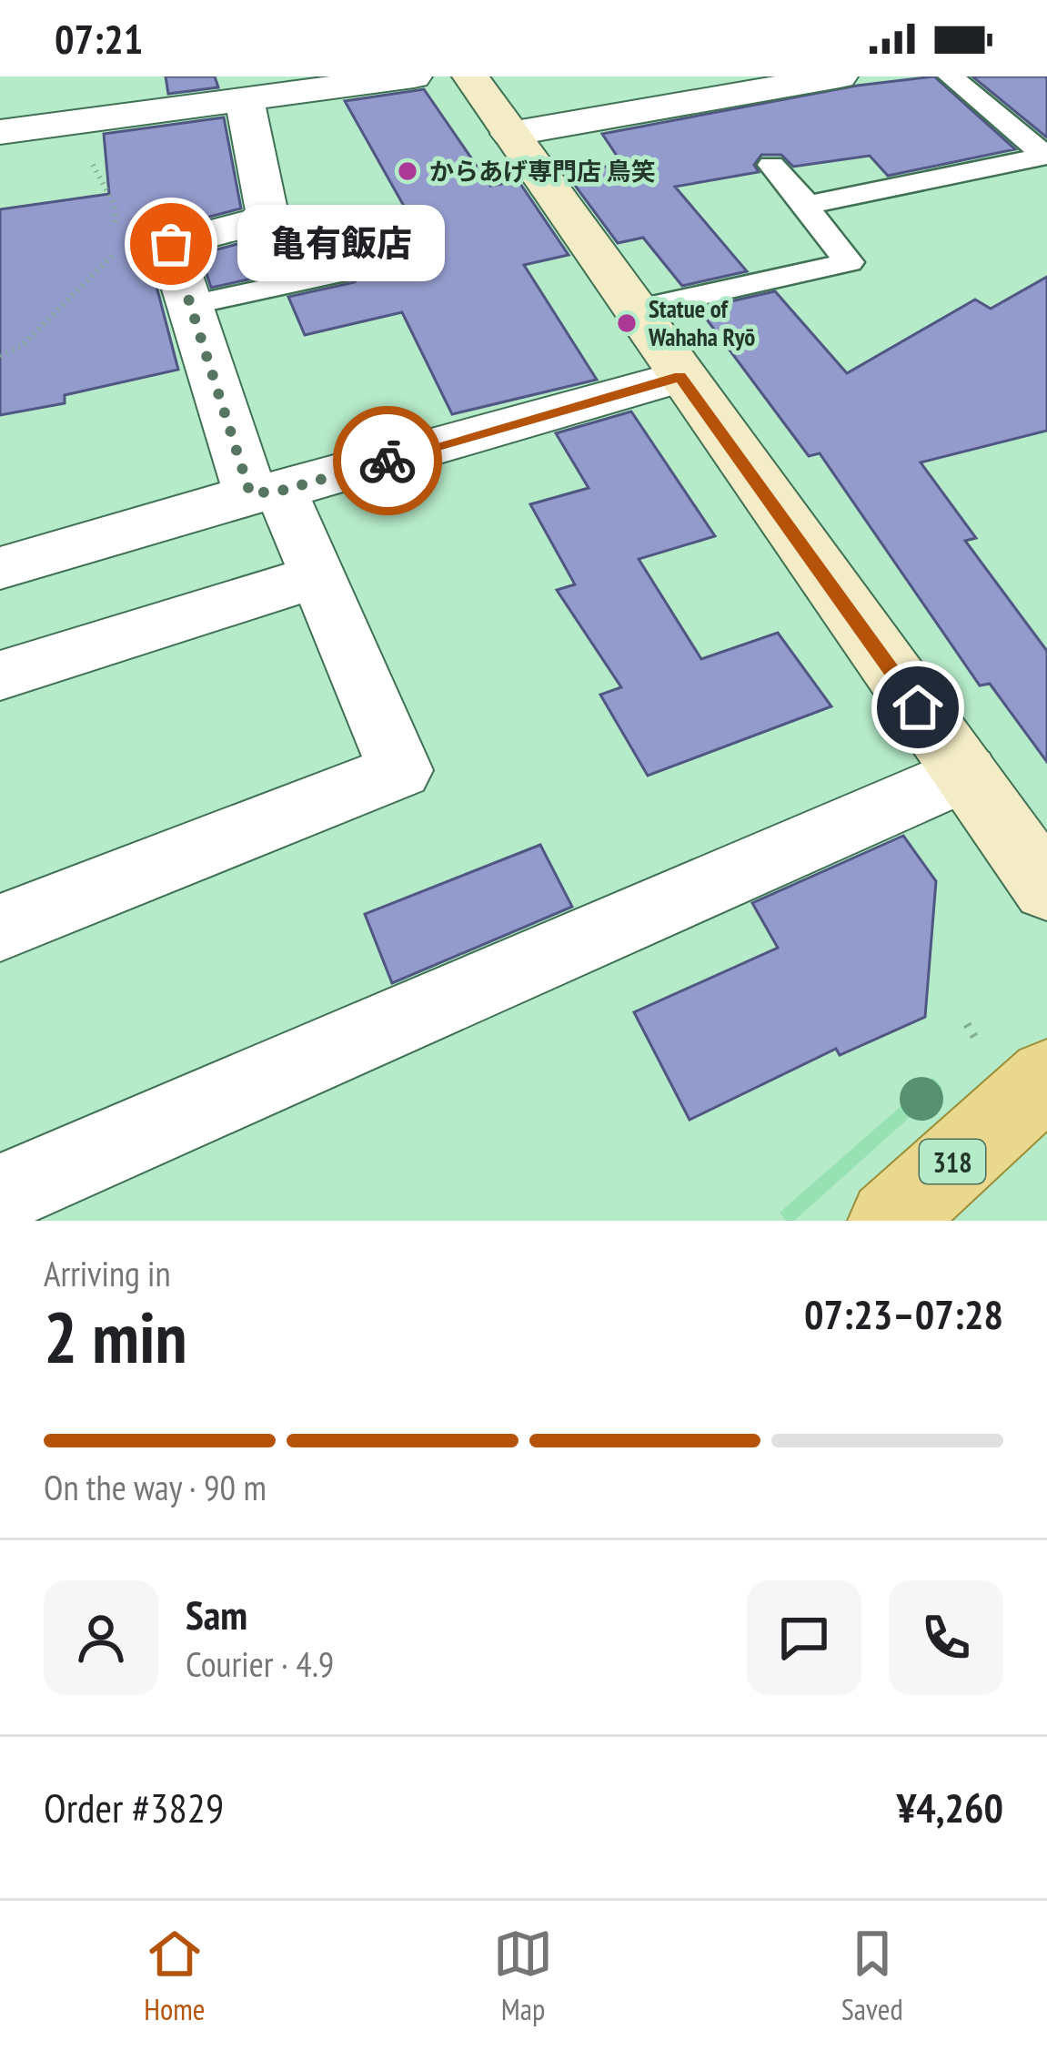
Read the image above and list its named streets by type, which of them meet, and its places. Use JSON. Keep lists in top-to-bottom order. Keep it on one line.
{"streets":{"main road":["318"]},"places":["からあげ専門店 鳥笑","亀有飯店","Statue of Wahaha Ryō"],"page":{"status":"07:21","bubble":"亀有飯店","heading":["2 min","Arriving in","07:23–07:28"],"panel":["Sam","Courier · 4.9","Order #3829","¥4,260"],"bar":"On the way · 90 m","tabs":["Home","Map","Saved"]}}
